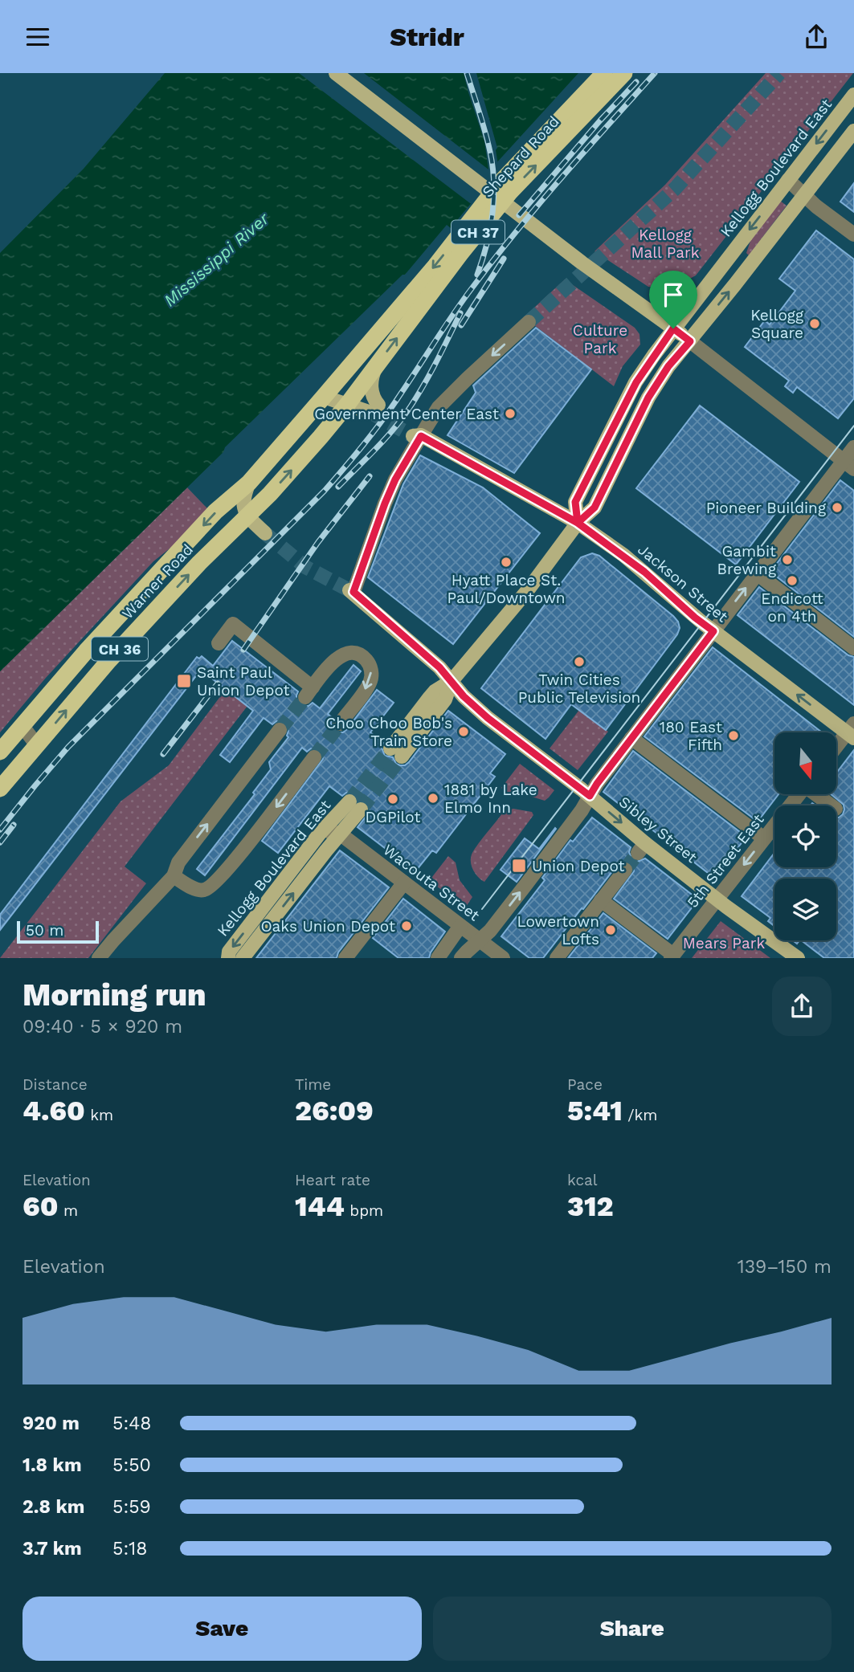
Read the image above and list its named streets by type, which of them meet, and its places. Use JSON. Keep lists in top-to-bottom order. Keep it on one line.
{"streets":{"highway":["Shepard Road","CH 37","Warner Road","CH 36"],"main road":["Kellogg Boulevard East","Jackson Street","Sibley Street"],"street":["5th Street East","Wacouta Street"]},"crossings":[["Shepard Road","Warner Road"],["Kellogg Boulevard East","Jackson Street"],["Kellogg Boulevard East","Wacouta Street"],["Sibley Street","5th Street East"]],"one_way":["5th Street East"],"water":["Mississippi River"],"parks":["Kellogg Mall Park","Culture Park","Mears Park"],"places":{"other":["Kellogg Square","Government Center East","Pioneer Building","Gambit Brewing","Hyatt Place St. Paul/Downtown","Endicott on 4th","Twin Cities Public Television","Choo Choo Bob's Train Store","180 East Fifth","1881 by Lake Elmo Inn","DGPilot","Oaks Union Depot","Lowertown Lofts"],"transit":["Saint Paul Union Depot","Union Depot"]},"scale_bar":"50 m","north":"bottom","page":{"header":"Stridr","scale":"50 m","heading":["Morning run","09:40 · 5 × 920 m"],"stats":[["Distance","4.60 km"],["Time","26:09"],["Pace","5:41 /km"],["Elevation","60 m"],["Heart rate","144 bpm"],["kcal","312"]],"chart":["Elevation","139–150 m"],"list":[{"name":"920 m","note":"5:48"},{"name":"1.8 km","note":"5:50"},{"name":"2.8 km","note":"5:59"},{"name":"3.7 km","note":"5:18"}],"buttons":["Save","Share"]}}
